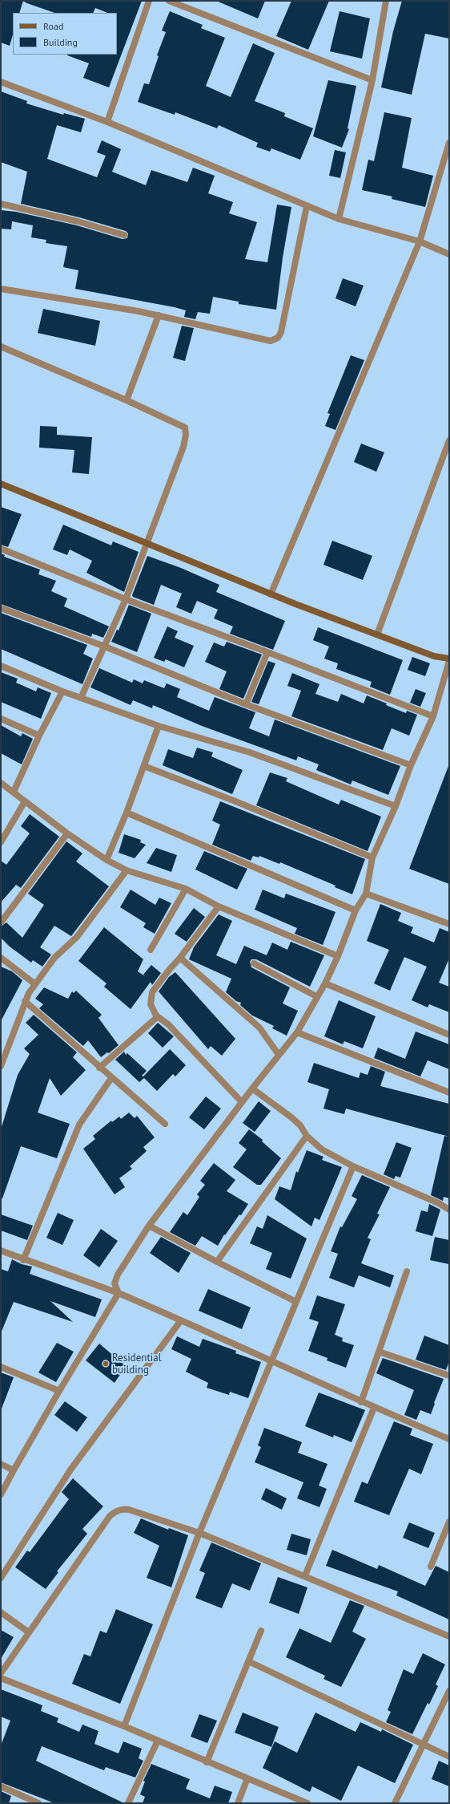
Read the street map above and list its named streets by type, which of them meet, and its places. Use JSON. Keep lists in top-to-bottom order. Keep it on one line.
{"places":["Residential building"],"legend":["Road","Building"]}
